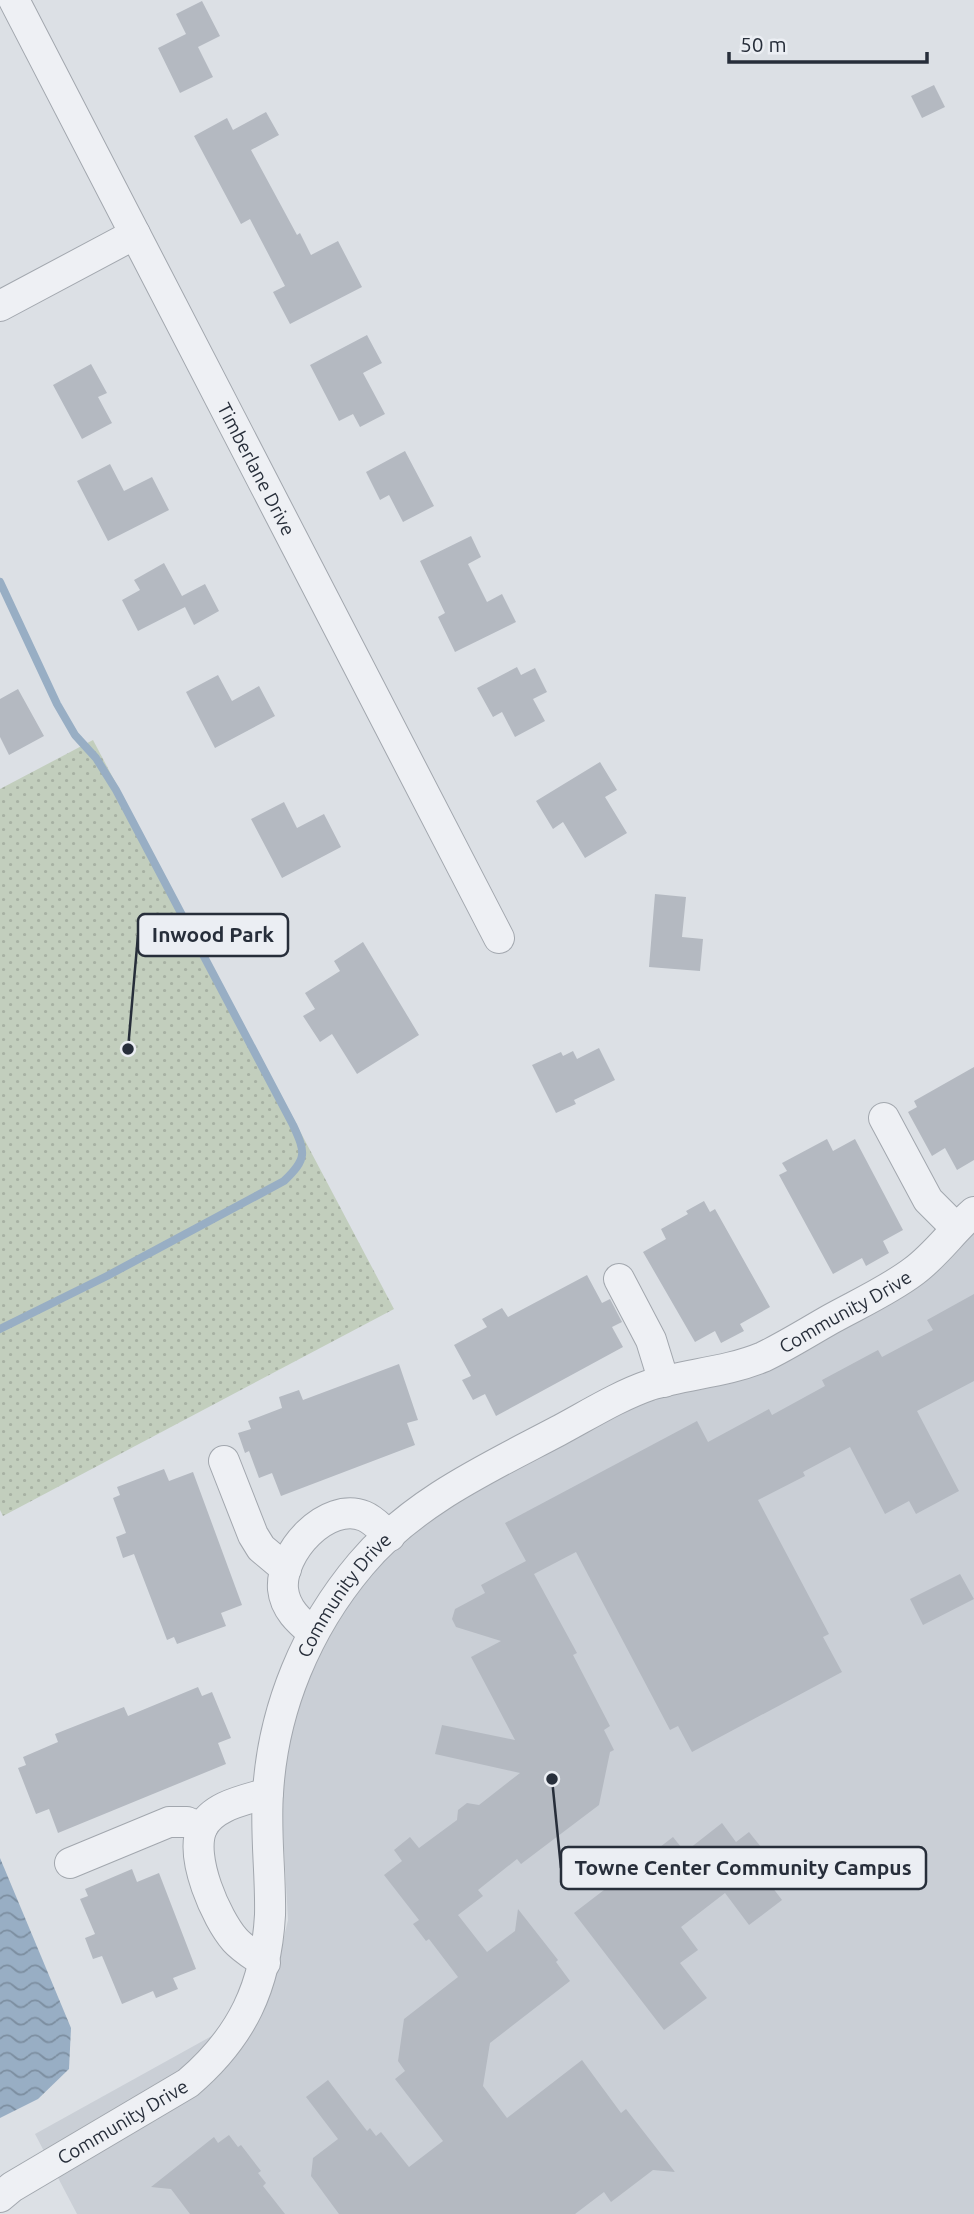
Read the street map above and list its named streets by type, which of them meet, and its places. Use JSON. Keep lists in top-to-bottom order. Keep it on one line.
{"streets":{"street":["Timberlane Drive","Community Drive"]},"places":["Inwood Park","Towne Center Community Campus"],"scale_bar":"50 m"}
